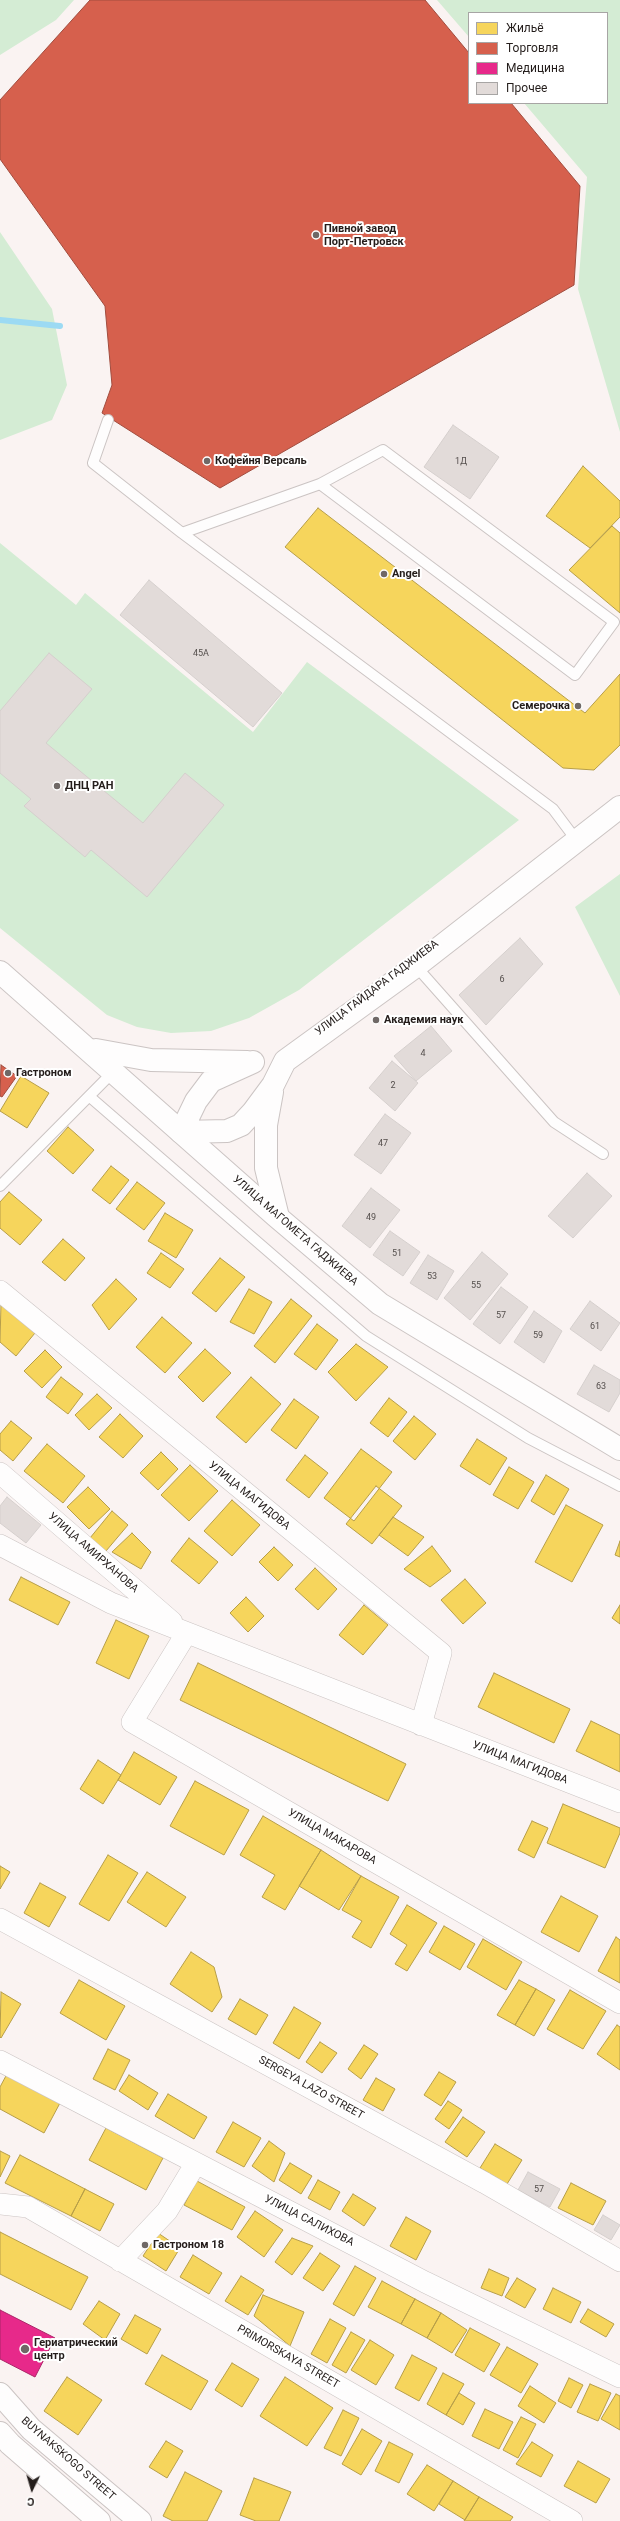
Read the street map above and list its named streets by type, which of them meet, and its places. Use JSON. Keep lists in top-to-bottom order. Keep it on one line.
{"streets":{"main road":["УЛИЦА ГАЙДАРА ГАДЖИЕВА","УЛИЦА МАГОМЕТА ГАДЖИЕВА","BUYNAKSKOGO STREET"],"street":["УЛИЦА МАГИДОВА","УЛИЦА АМИРХАНОВА","УЛИЦА МАКАРОВА","SERGEYA LAZO STREET","УЛИЦА САЛИХОВА","PRIMORSKAYA STREET"]},"crossings":[["УЛИЦА ГАЙДАРА ГАДЖИЕВА","УЛИЦА МАГОМЕТА ГАДЖИЕВА"],["УЛИЦА МАГИДОВА","УЛИЦА АМИРХАНОВА"],["УЛИЦА МАГИДОВА","УЛИЦА МАКАРОВА"],["УЛИЦА АМИРХАНОВА","УЛИЦА МАКАРОВА"]],"places":["Пивной завод Порт-Петровск","Кофейня Версаль","Angel","Семерочка","ДНЦ РАН","Академия наук","Гастроном","Гастроном 18","Гериатрический центр"],"house_numbers":["1Д","45А","6","4","2","47","49","51","53","55","57","61","59","63","57"],"legend":["Жильё","Торговля","Медицина","Прочее"],"north":"bottom"}
